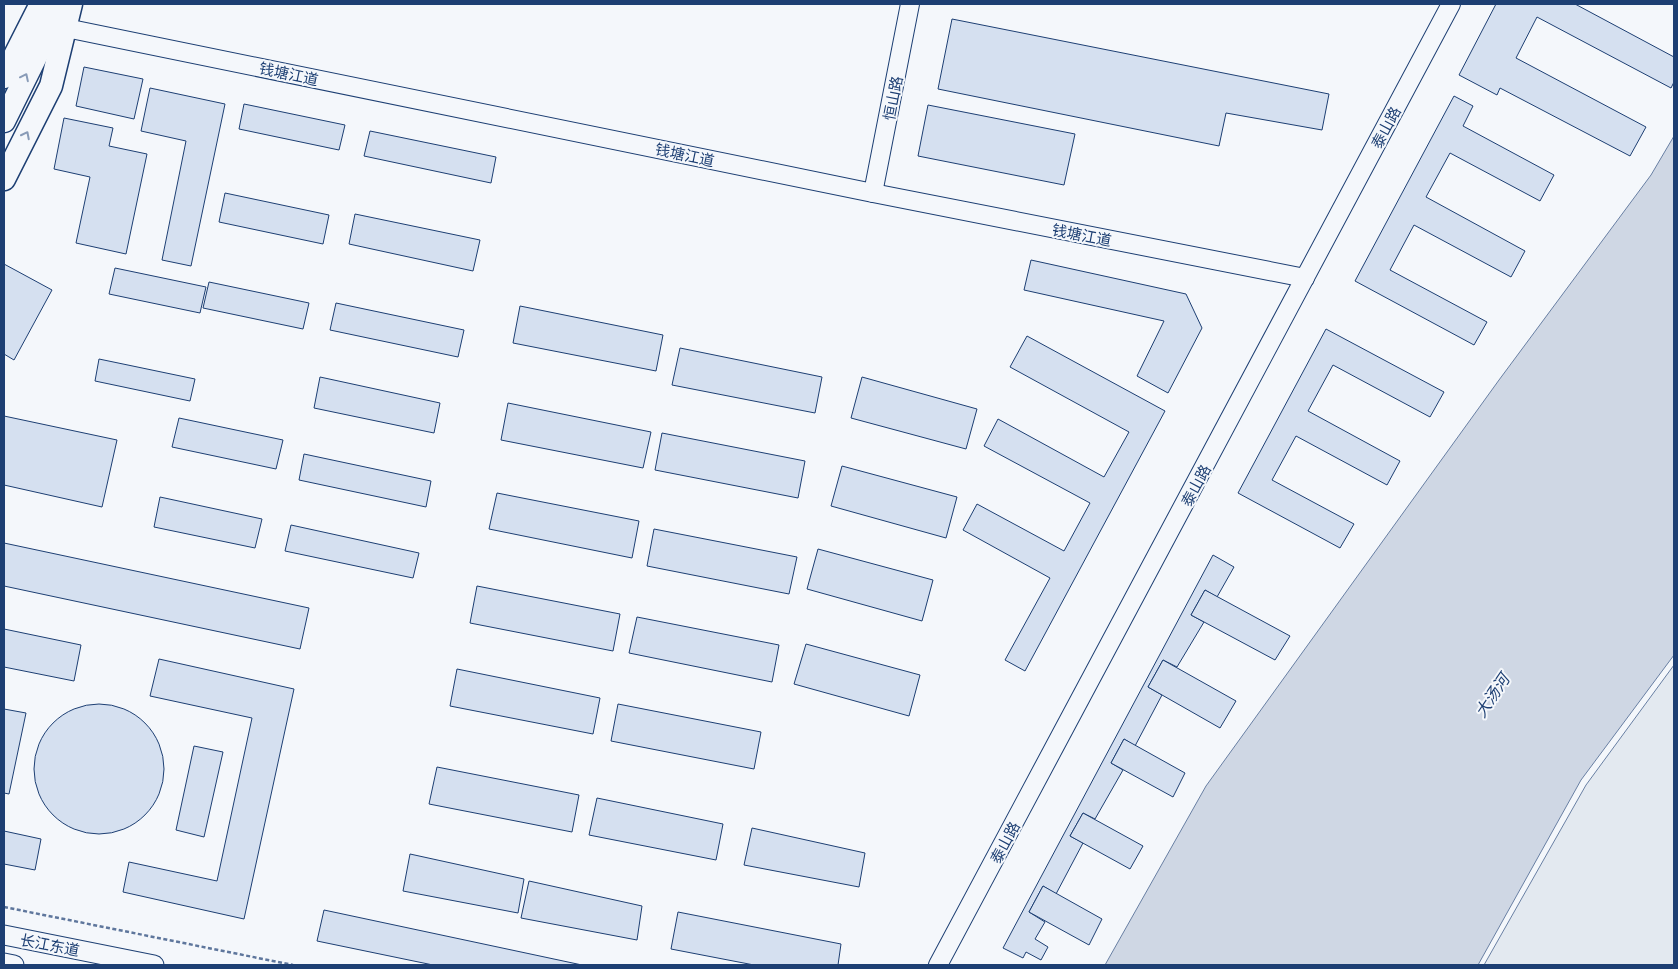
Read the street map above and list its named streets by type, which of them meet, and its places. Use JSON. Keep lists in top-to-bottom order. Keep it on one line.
{"streets":{"main road":["长江东道"],"street":["钱塘江道","恒山路","泰山路"]},"crossings":[["钱塘江道","恒山路"],["钱塘江道","泰山路"]],"water":["大汤河"]}
